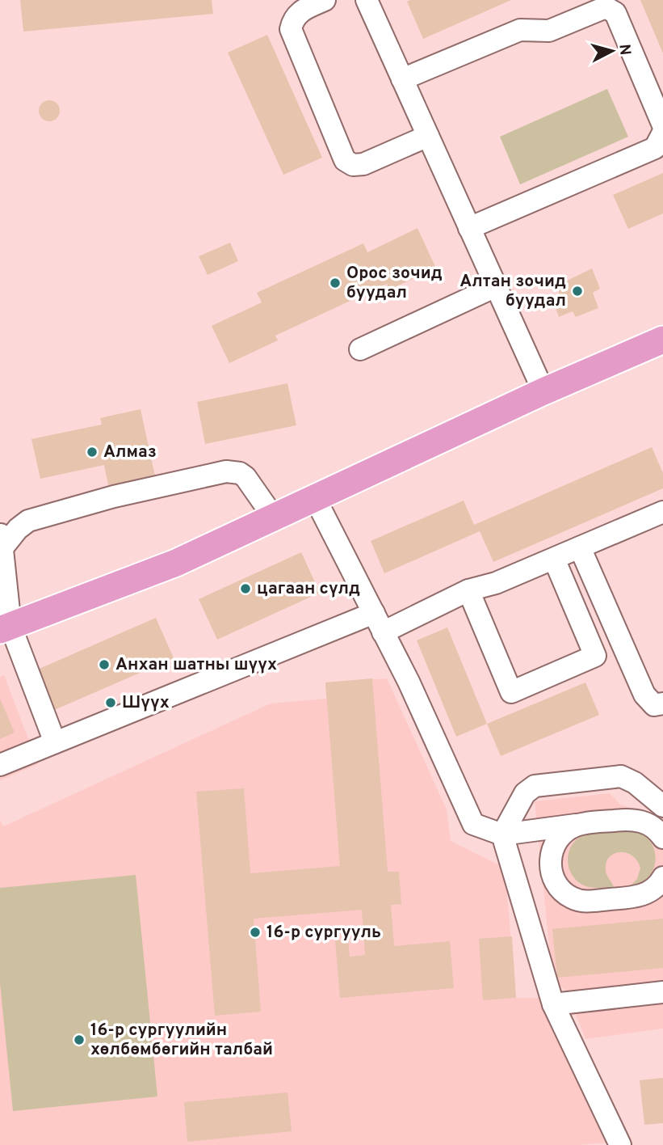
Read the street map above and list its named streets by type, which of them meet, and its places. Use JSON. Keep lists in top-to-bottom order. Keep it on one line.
{"places":["Орос зочид буудал","Алтан зочид буудал","Алмаз","цагаан сүлд","Анхан шатны шүүх","Шүүх","16-р сургууль","16-р сургуулийн хөлбөмбөгийн талбай"],"north":"right"}
